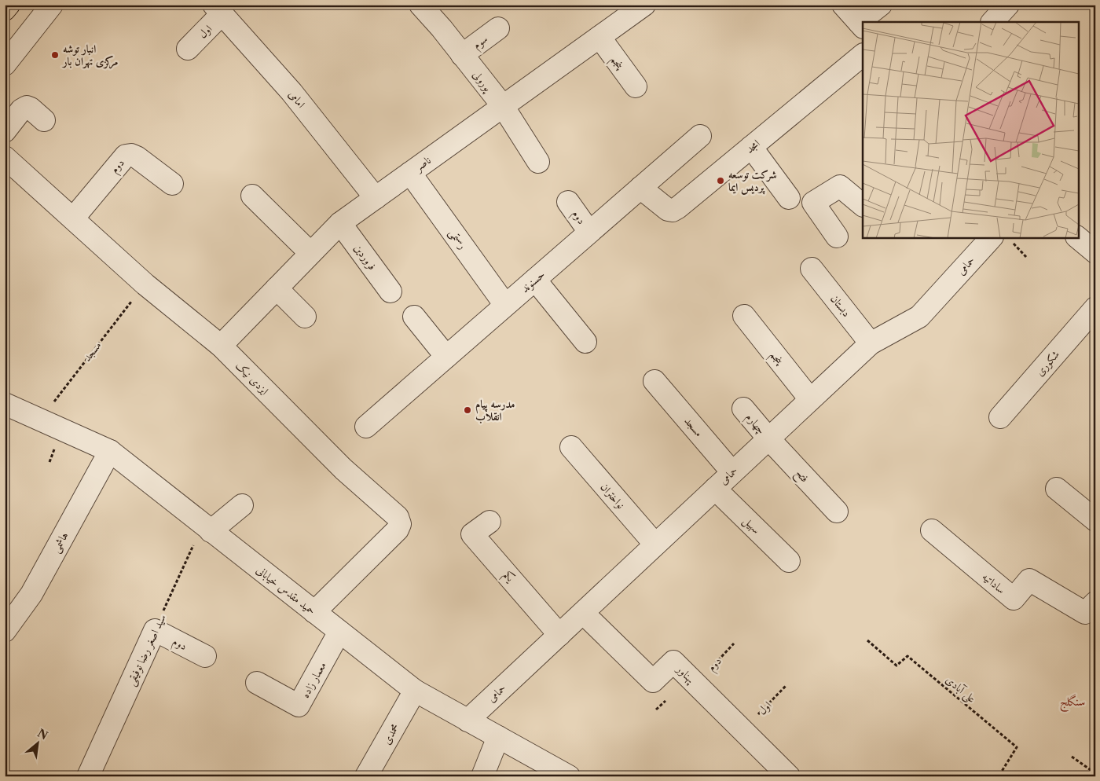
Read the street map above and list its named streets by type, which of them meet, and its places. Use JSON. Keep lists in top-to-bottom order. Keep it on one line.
{"streets":{"street":["اول","سوم","پنجم","پورولی","امامی","امجد","ناصر","دوم","رستمی","فروردین","حمامی","حسنوند","دبستان","مسجد","شکوری","ایزدی نیک","چهارم","فتح","نواختران","سهیل","هاشمی","یکم","ساداتیه","حمید مقدس خیابانی","سید اصغر رضا توفیقی","پهناور","معمار زاده","محمدی"],"path":["علی آبادی"]},"crossings":[["اول","امامی"],["اول","پهناور"],["سوم","پورولی"],["پنجم","ناصر"],["پنجم","حمامی"],["پورولی","ناصر"],["امامی","ناصر"],["امجد","حسنوند"],["ناصر","رستمی"],["ناصر","فروردین"],["ناصر","ایزدی نیک"],["دوم","حسنوند"],["دوم","ایزدی نیک"],["دوم","سید اصغر رضا توفیقی"],["دوم","پهناور"],["رستمی","حسنوند"],["حمامی","دبستان"],["حمامی","مسجد"],["حمامی","چهارم"],["حمامی","فتح"],["حمامی","نواختران"],["حمامی","سهیل"],["حمامی","یکم"],["حمامی","حمید مقدس خیابانی"],["حمامی","پهناور"],["مسجد","ایزدی نیک"],["مسجد","حمید مقدس خیابانی"],["ایزدی نیک","حمید مقدس خیابانی"],["چهارم","فتح"],["هاشمی","حمید مقدس خیابانی"],["حمید مقدس خیابانی","سید اصغر رضا توفیقی"],["حمید مقدس خیابانی","معمار زاده"],["حمید مقدس خیابانی","محمدی"]],"districts":["سنگلج"],"places":["انبار توشه مرکزی تهران بار","شرکت توسعه پردیس ایما","مدرسه پیام انقلاب"],"north":"top right"}
